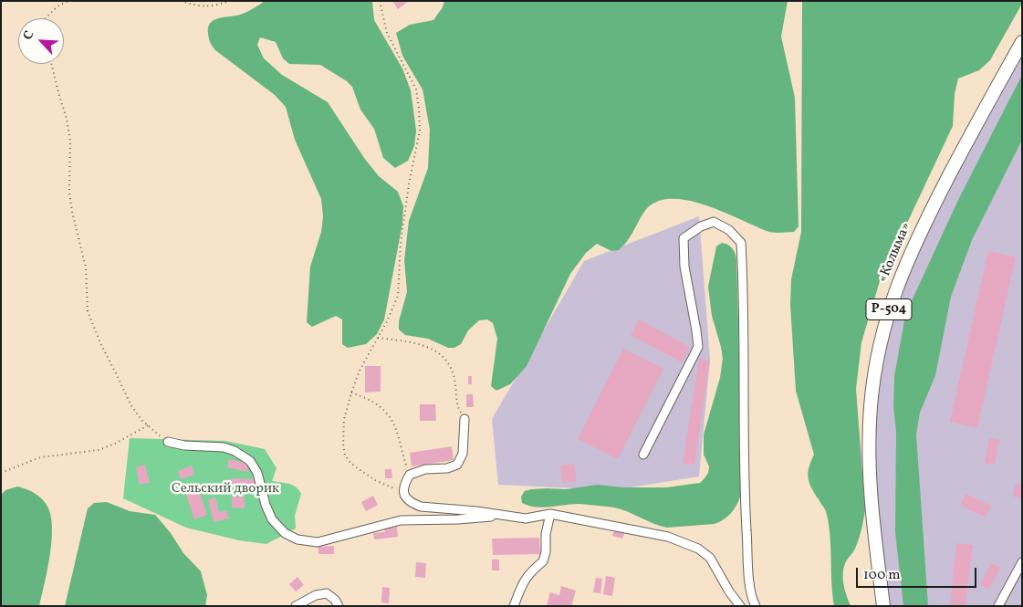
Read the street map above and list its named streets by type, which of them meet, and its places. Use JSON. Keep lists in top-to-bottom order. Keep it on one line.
{"streets":{"highway":["«Колыма»","Р-504"]},"parks":["Сельский дворик"],"scale_bar":"100 m","north":"top left"}
